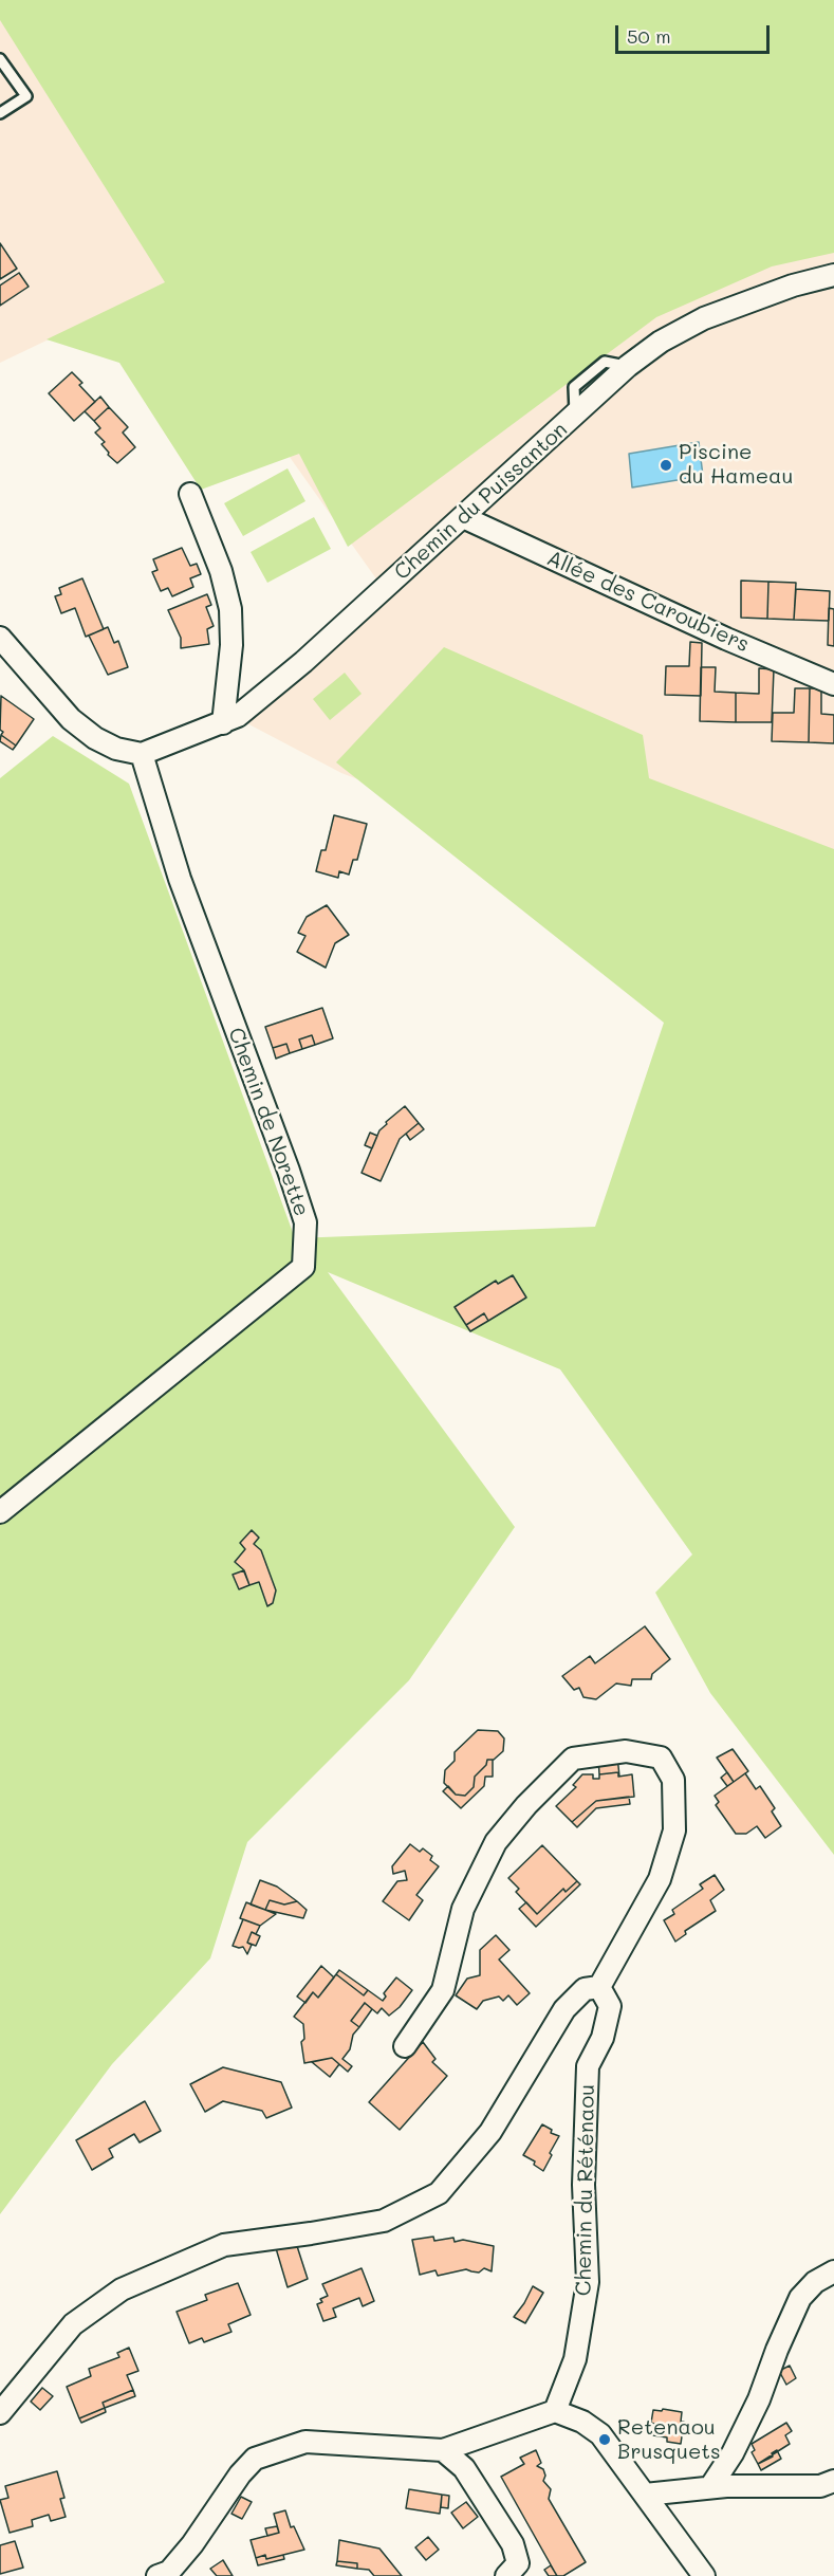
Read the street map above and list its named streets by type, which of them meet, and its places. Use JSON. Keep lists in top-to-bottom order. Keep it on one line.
{"streets":{"street":["Chemin du Puissanton","Allée des Caroubiers","Chemin de Norette","Chemin du Réténaou"]},"crossings":[["Chemin du Puissanton","Allée des Caroubiers"],["Chemin du Puissanton","Chemin de Norette"]],"places":["Piscine du Hameau","Retenaou Brusquets"],"scale_bar":"50 m"}
